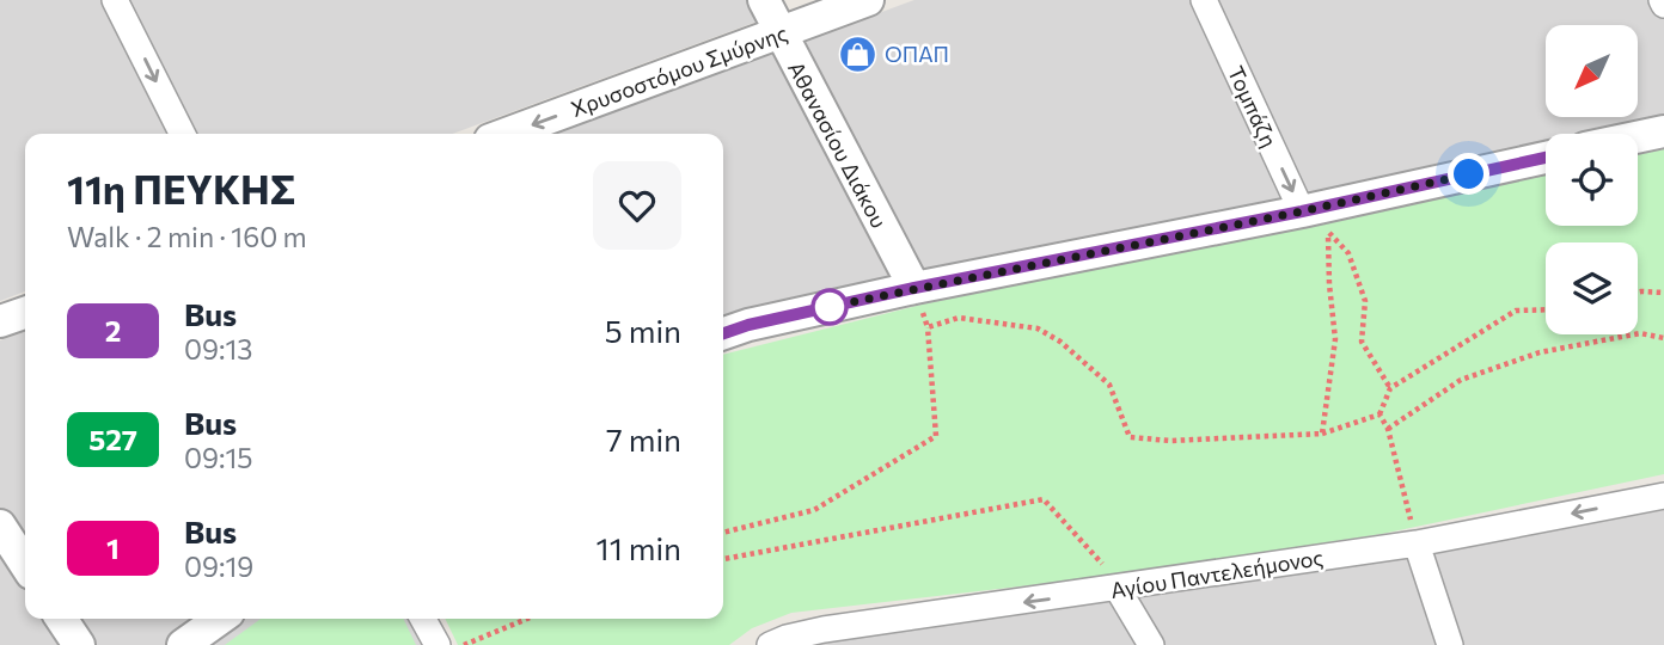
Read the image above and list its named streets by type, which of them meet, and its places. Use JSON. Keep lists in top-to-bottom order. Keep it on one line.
{"streets":{"street":["Χρυσοστόμου Σμύρνης","Τομπάζη","Αθανασίου Διάκου","Αγίου Παντελεήμονος"]},"crossings":[["Χρυσοστόμου Σμύρνης","Αθανασίου Διάκου"]],"one_way":["Τομπάζη","Αγίου Παντελεήμονος"],"places":{"shop":["ΟΠΑΠ"]},"lines":["bus line 2"],"north":"bottom left","page":{"heading":["11η ΠΕΥΚΗΣ","Walk · 2 min · 160 m"],"list":[{"mark":"2","name":"Bus","note":"09:13","value":"5 min"},{"mark":"527","name":"Bus","note":"09:15","value":"7 min"},{"mark":"1","name":"Bus","note":"09:19","value":"11 min"}]}}
